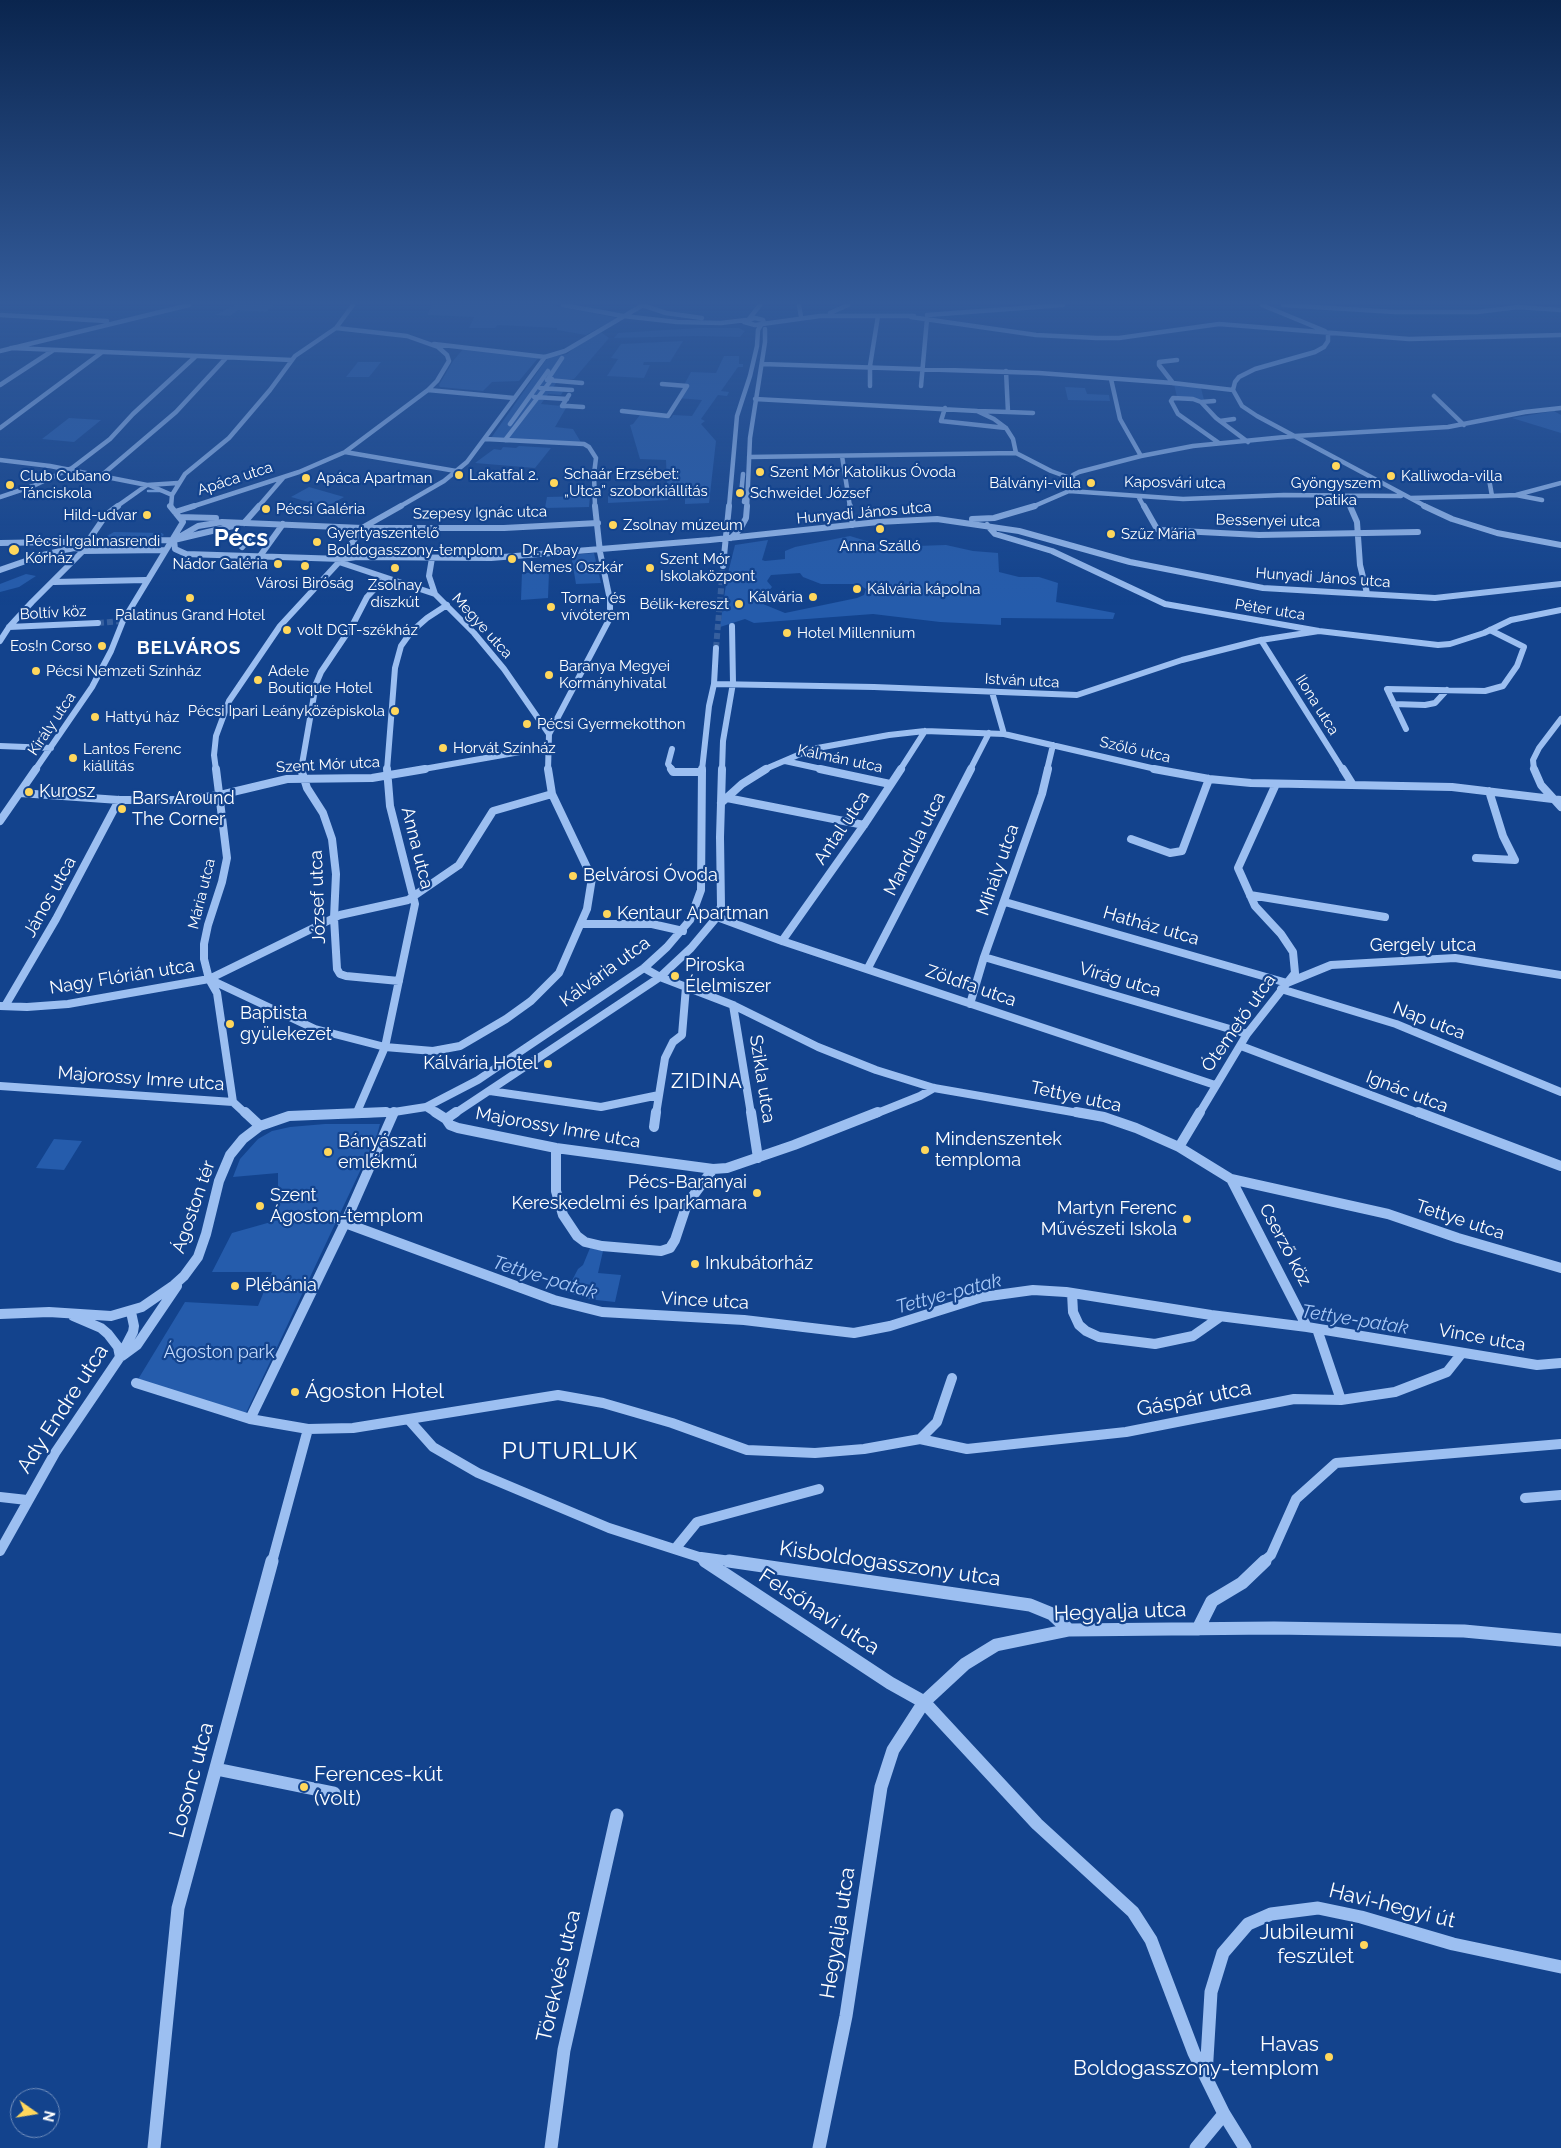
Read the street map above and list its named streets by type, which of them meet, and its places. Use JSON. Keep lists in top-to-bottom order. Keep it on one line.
{"streets":{"street":["Apáca utca","Kaposvári utca","Szepesy Ignác utca","Hunyadi János utca","Bessenyei utca","Péter utca","Boltív köz","Megye utca","István utca","Ilona utca","Király utca","Szőlő utca","Kálmán utca","Szent Mór utca","Antal utca","Mandula utca","Anna utca","Mihály utca","Mária utca","János utca","József utca","Hatház utca","Gergely utca","Kálvária utca","Nagy Flórián utca","Virág utca","Zöldfa utca","Nap utca","Ótemető utca","Majorossy Imre utca","Szikla utca","Ignác utca","Tettye utca","Ágoston tér","Cserző köz","Vince utca","Gáspár utca","Ady Endre utca","Kisboldogasszony utca","Felsőhavi utca","Hegyalja utca","Losonc utca","Havi-hegyi út","Törekvés utca"]},"crossings":[["Kaposvári utca","Hunyadi János utca"],["Kaposvári utca","Bessenyei utca"],["Szepesy Ignác utca","Mária utca"],["Hunyadi János utca","Péter utca"],["Hunyadi János utca","Megye utca"],["Hunyadi János utca","Mária utca"],["Péter utca","István utca"],["Megye utca","Anna utca"],["Megye utca","Mária utca"],["Megye utca","Nagy Flórián utca"],["István utca","Ilona utca"],["István utca","Kálvária utca"],["Ilona utca","Szőlő utca"],["Király utca","Szent Mór utca"],["Szőlő utca","Kálmán utca"],["Szőlő utca","Antal utca"],["Szőlő utca","Mandula utca"],["Szőlő utca","Mihály utca"],["Szőlő utca","Ótemető utca"],["Kálmán utca","Antal utca"],["Szent Mór utca","Anna utca"],["Szent Mór utca","Mária utca"],["Szent Mór utca","János utca"],["Szent Mór utca","József utca"],["Szent Mór utca","Nagy Flórián utca"],["Antal utca","Zöldfa utca"],["Mandula utca","Zöldfa utca"],["Anna utca","József utca"],["Anna utca","Nagy Flórián utca"],["Mihály utca","Hatház utca"],["Mihály utca","Virág utca"],["Mihály utca","Zöldfa utca"],["Mária utca","Nagy Flórián utca"],["Mária utca","Majorossy Imre utca"],["János utca","Nagy Flórián utca"],["Hatház utca","Gergely utca"],["Hatház utca","Nap utca"],["Hatház utca","Ótemető utca"],["Gergely utca","Nap utca"],["Gergely utca","Ótemető utca"],["Kálvária utca","Zöldfa utca"],["Kálvária utca","Majorossy Imre utca"],["Kálvária utca","Tettye utca"],["Virág utca","Ótemető utca"],["Zöldfa utca","Ótemető utca"],["Nap utca","Ótemető utca"],["Ótemető utca","Ignác utca"],["Ótemető utca","Tettye utca"],["Majorossy Imre utca","Szikla utca"],["Majorossy Imre utca","Tettye utca"],["Majorossy Imre utca","Ágoston tér"],["Szikla utca","Tettye utca"],["Tettye utca","Cserző köz"],["Ágoston tér","Ady Endre utca"],["Cserző köz","Vince utca"],["Cserző köz","Gáspár utca"],["Vince utca","Gáspár utca"],["Kisboldogasszony utca","Felsőhavi utca"],["Kisboldogasszony utca","Hegyalja utca"],["Felsőhavi utca","Hegyalja utca"],["Felsőhavi utca","Havi-hegyi út"]],"districts":["Pécs","BELVÁROS","ZIDINA","PUTURLUK"],"water":["Tettye-patak"],"parks":["Ágoston park"],"places":["Gyöngyszem patika","Szent Mór Katolikus Óvoda","Lakatfal 2.","Kalliwoda-villa","Apáca Apartman","Schaár Erzsébet: „Utca” szoborkiállítás","Bálványi-villa","Club Cubano Tánciskola","Schweidel József","Pécsi Galéria","Hild-udvar","Zsolnay múzeum","Anna Szálló","Szűz Mária","Gyertyaszentelő Boldogasszony-templom","Pécsi Irgalmasrendi Kórház","Dr. Abay Nemes Oszkár","Nádor Galéria","Városi Biróság","Zsolnay díszkút","Szent Mór Iskolaközpont","Kálvária kápolna","Kálvária","Palatinus Grand Hotel","Bélik-kereszt","Torna- és vívóterem","volt DGT-székház","Hotel Millennium","Eos!n Corso","Pécsi Nemzeti Színház","Baranya Megyei Kormányhivatal","Adele Boutique Hotel","Pécsi Ipari Leányközépiskola","Hattyú ház","Pécsi Gyermekotthon","Horvát Színház","Lantos Ferenc kiállítás","Kurosz","Bars Around The Corner","Belvárosi Óvoda","Kentaur Apartman","Piroska Élelmiszer","Baptista gyülekezet","Kálvária Hotel","Mindenszentek temploma","Bányászati emlékmű","Pécs-Baranyai Kereskedelmi és Iparkamara","Szent Ágoston-templom","Martyn Ferenc Művészeti Iskola","Inkubátorház","Plébánia","Ágoston Hotel","Ferences-kút (volt)","Jubileumi feszület","Havas Boldogasszony-templom"],"north":"right"}
